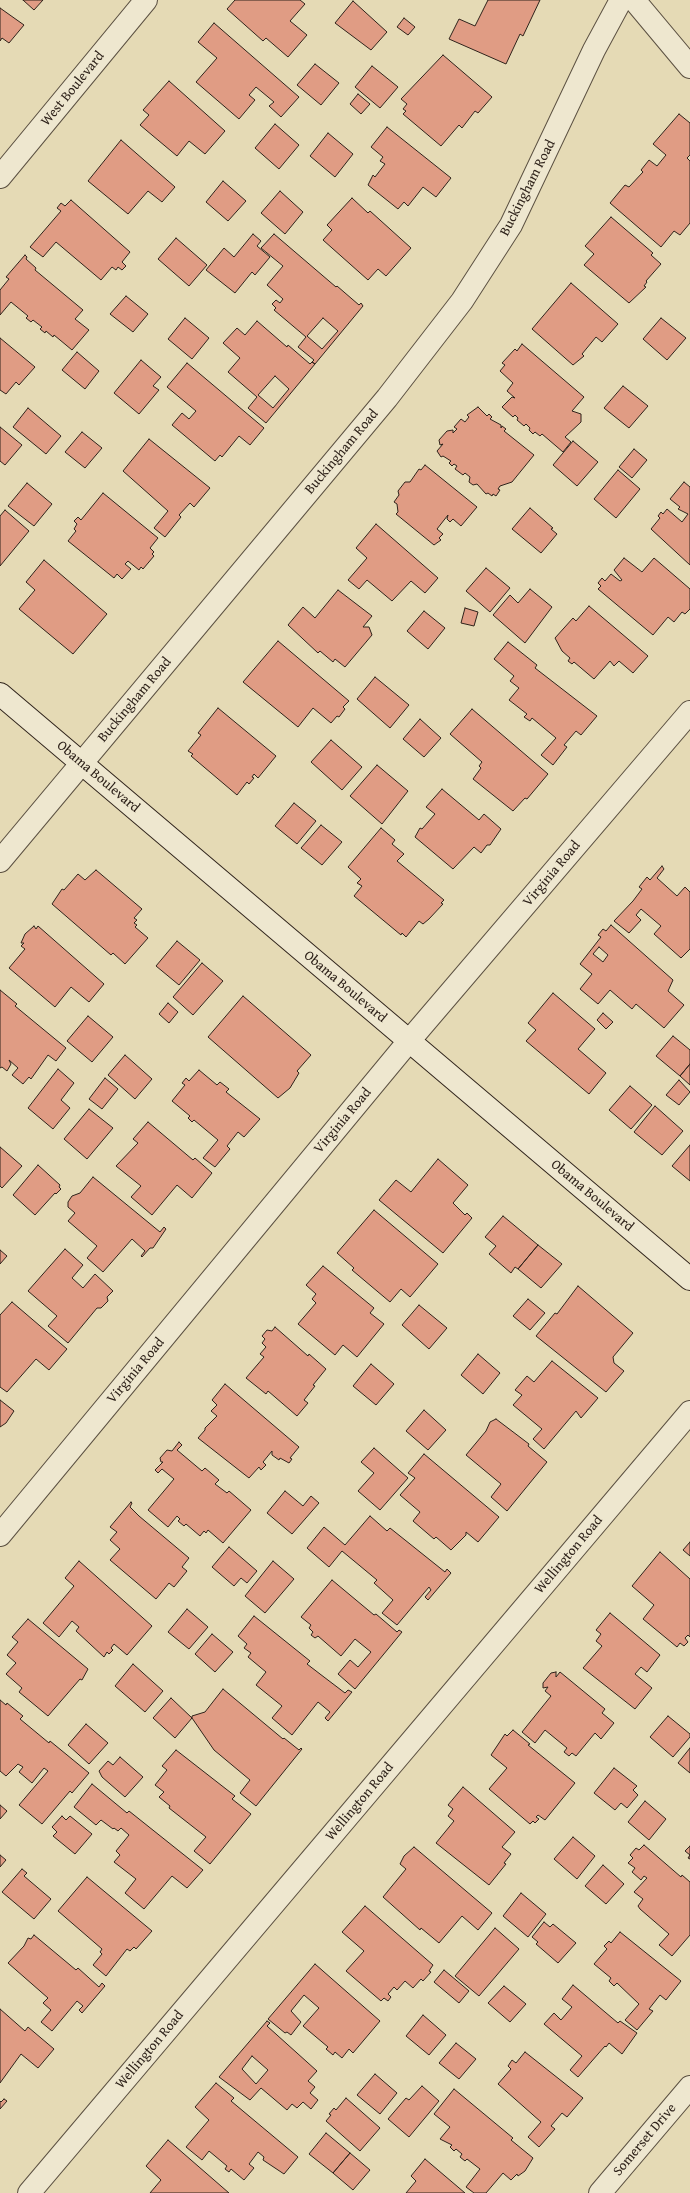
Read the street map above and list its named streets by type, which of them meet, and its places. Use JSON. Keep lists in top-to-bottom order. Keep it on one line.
{"streets":{"street":["West Boulevard","Buckingham Road","Obama Boulevard","Virginia Road","Wellington Road","Somerset Drive"]},"crossings":[["Buckingham Road","Obama Boulevard"],["Obama Boulevard","Virginia Road"]]}
